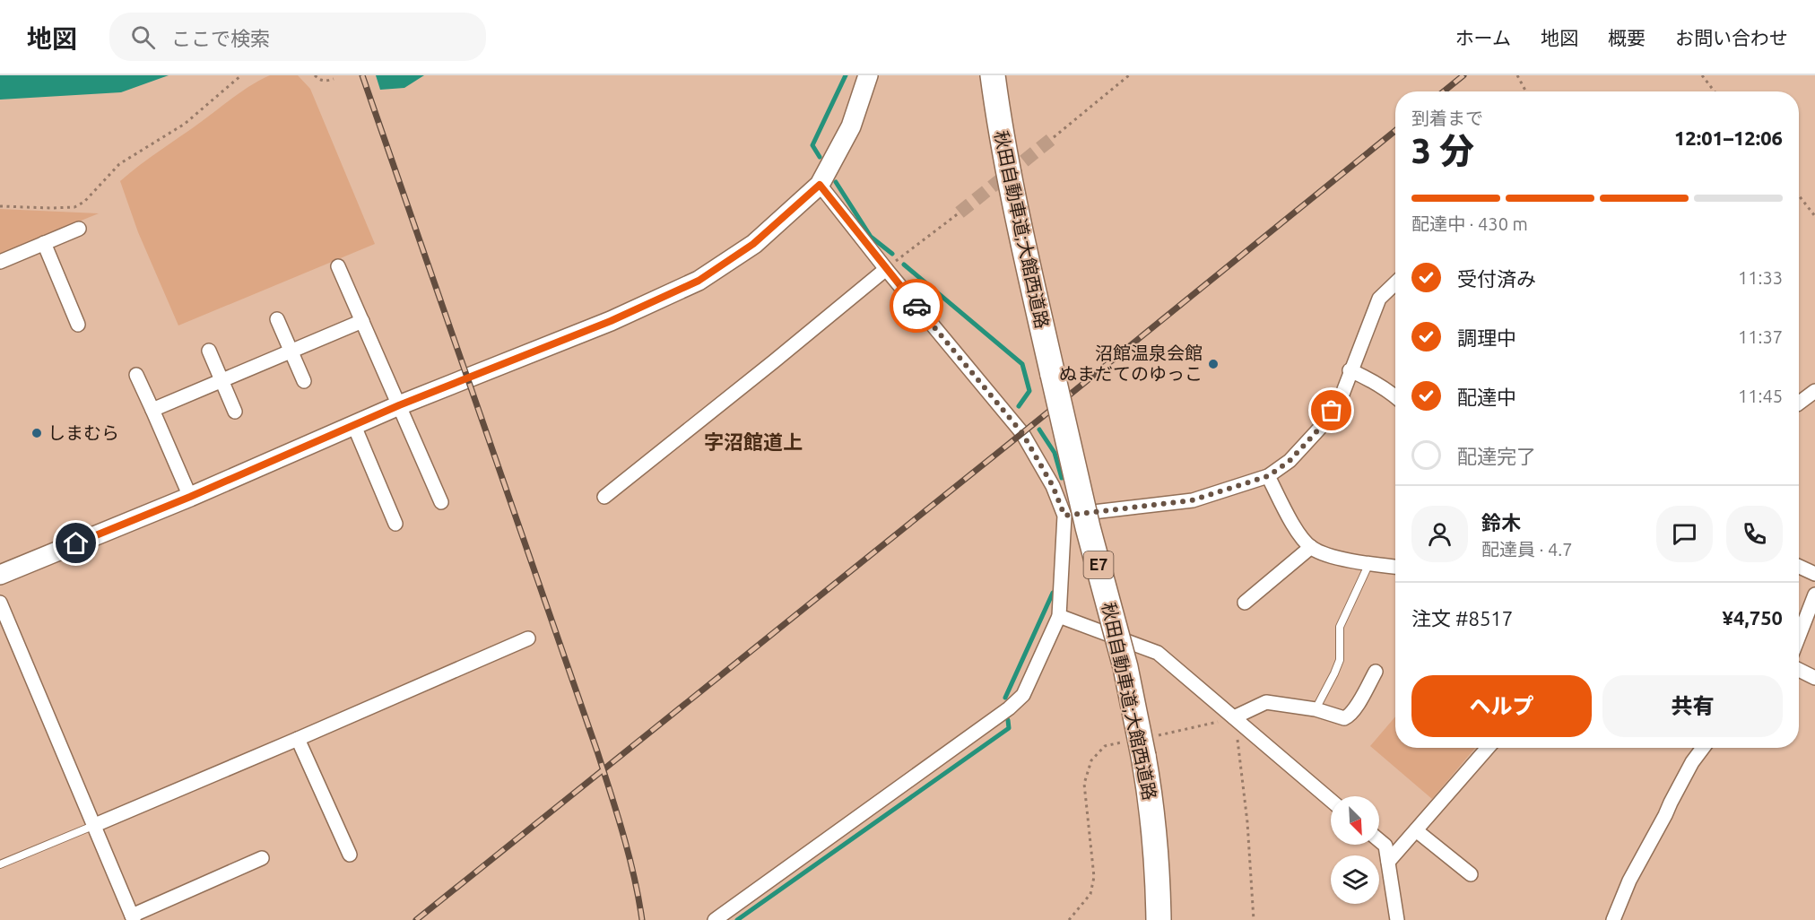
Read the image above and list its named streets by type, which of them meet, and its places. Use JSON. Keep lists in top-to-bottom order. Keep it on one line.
{"streets":{"highway":["秋田自動車道;大館西道路","E7"]},"districts":["字沼館道上"],"places":["沼館温泉会館 ぬまだてのゆっこ","しまむら"],"north":"bottom right","page":{"header":"地図","search":"ここで検索","nav":["ホーム","地図","概要","お問い合わせ"],"heading":["3 分","到着まで","12:01–12:06"],"panel":["鈴木","配達員 · 4.7","注文 #8517","¥4,750"],"bar":"配達中 · 430 m","list":[["受付済み","11:33"],["調理中","11:37"],["配達中","11:45"],"配達完了"],"buttons":["ヘルプ","共有"]}}
